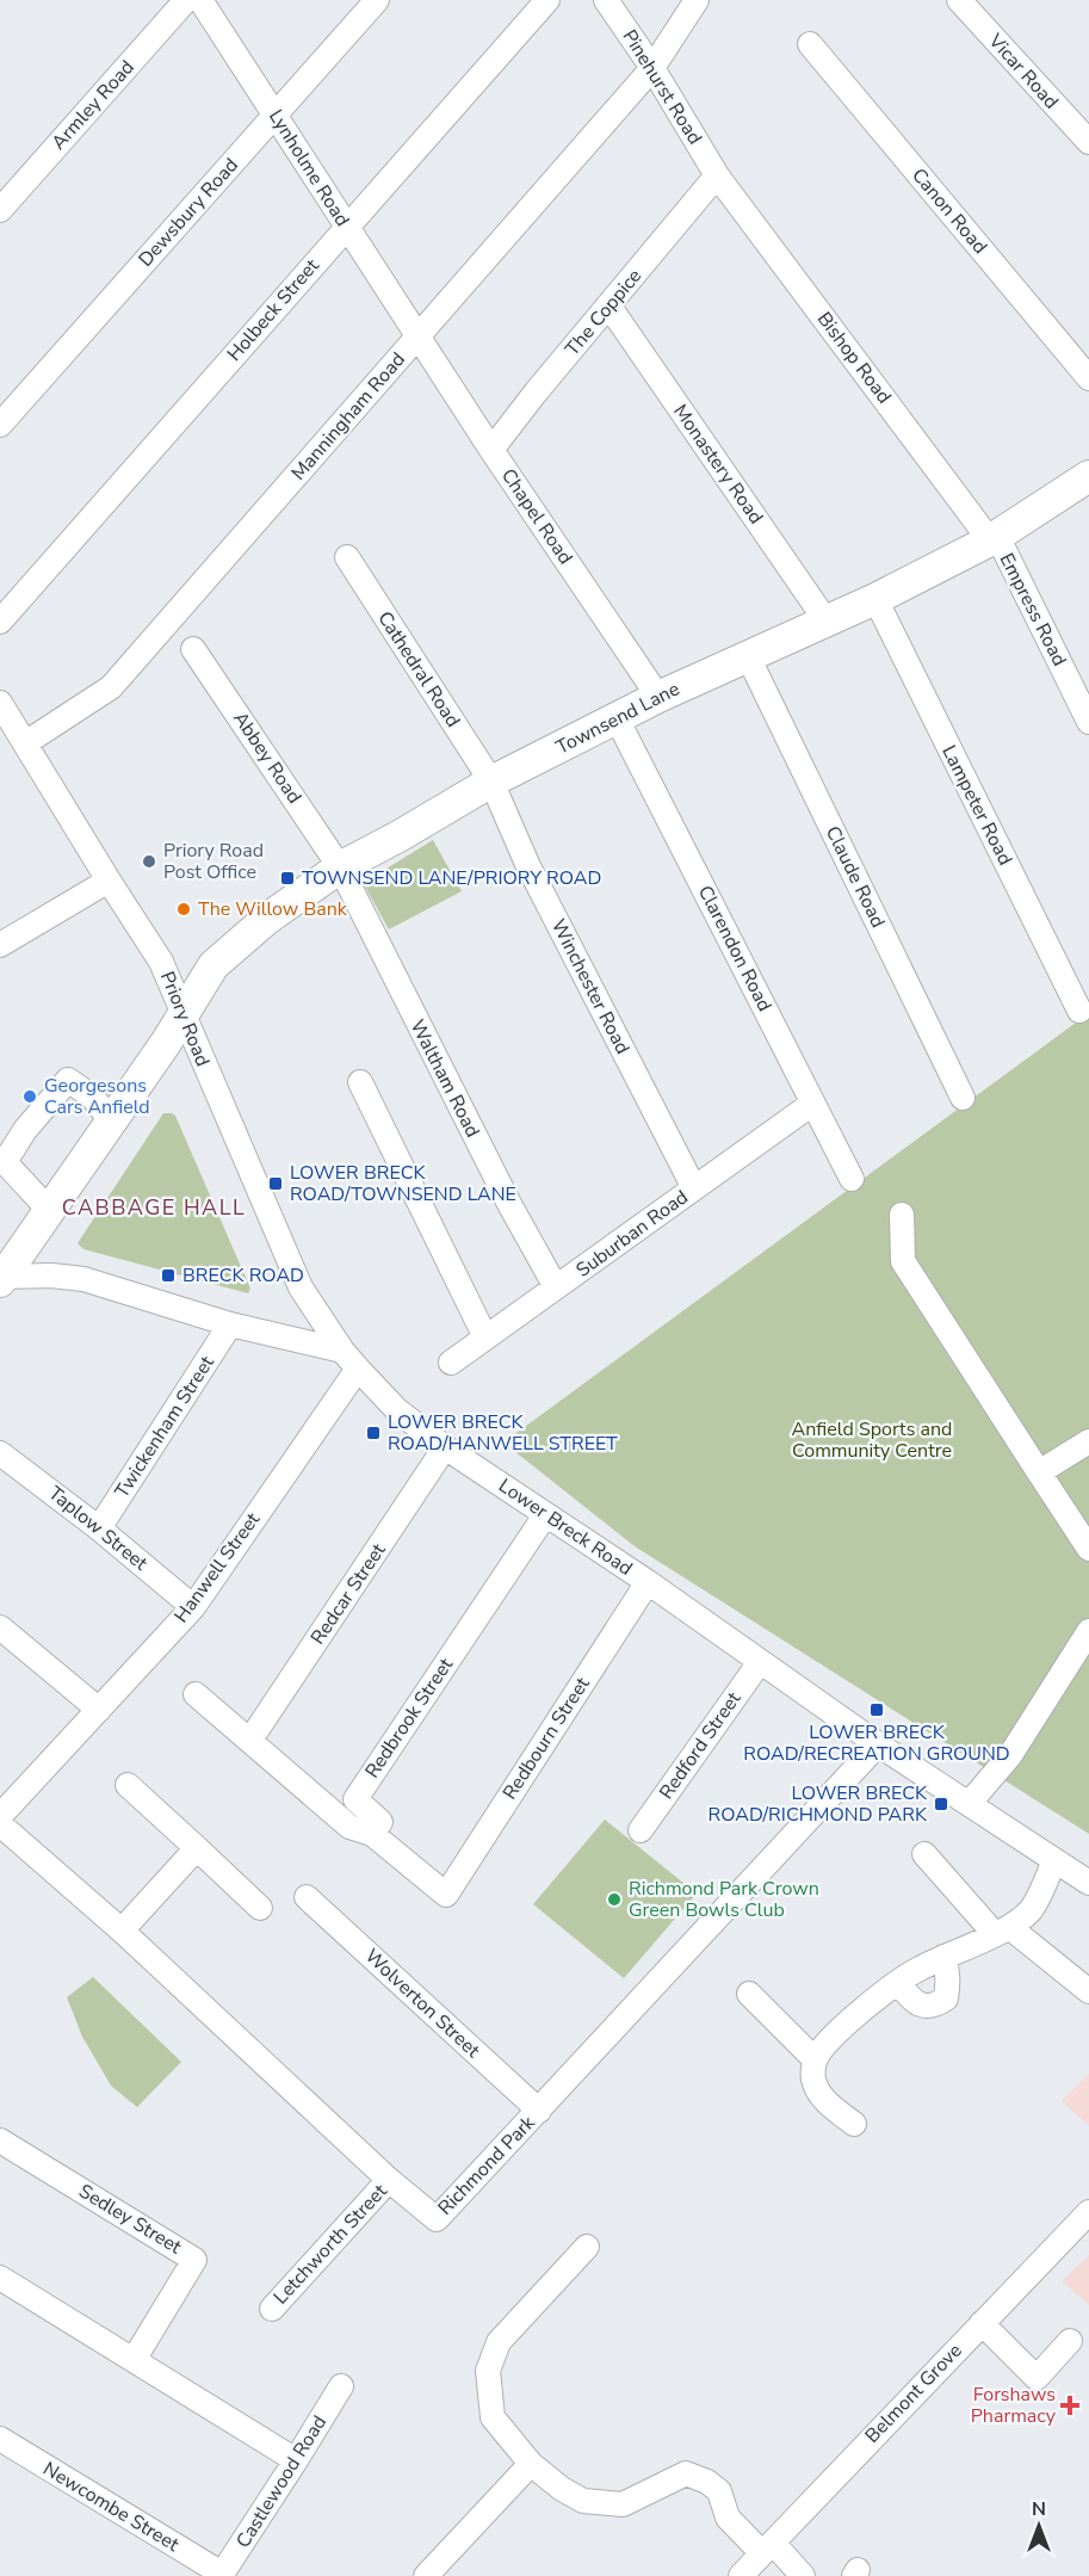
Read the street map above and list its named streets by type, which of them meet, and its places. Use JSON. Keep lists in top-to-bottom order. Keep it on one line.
{"streets":{"main road":["Townsend Lane"],"street":["Vicar Road","Pinehurst Road","Armley Road","Lynholme Road","Canon Road","Dewsbury Road","Holbeck Street","The Coppice","Bishop Road","Manningham Road","Monastery Road","Chapel Road","Empress Road","Cathedral Road","Abbey Road","Lampeter Road","Claude Road","Clarendon Road","Winchester Road","Priory Road","Waltham Road","Suburban Road","Twickenham Street","Lower Breck Road","Taplow Street","Hanwell Street","Redcar Street","Redbrook Street","Redbourn Street","Redford Street","Wolverton Street","Richmond Park","Sedley Street","Letchworth Street","Belmont Grove","Castlewood Road","Newcombe Street"]},"crossings":[["Pinehurst Road","The Coppice"],["Pinehurst Road","Bishop Road"],["Pinehurst Road","Manningham Road"],["Lynholme Road","Dewsbury Road"],["Lynholme Road","Holbeck Street"],["Lynholme Road","Manningham Road"],["Lynholme Road","Chapel Road"],["The Coppice","Bishop Road"],["The Coppice","Monastery Road"],["The Coppice","Chapel Road"],["Bishop Road","Empress Road"],["Bishop Road","Townsend Lane"],["Manningham Road","Chapel Road"],["Manningham Road","Priory Road"],["Monastery Road","Townsend Lane"],["Chapel Road","Townsend Lane"],["Empress Road","Townsend Lane"],["Cathedral Road","Townsend Lane"],["Cathedral Road","Winchester Road"],["Townsend Lane","Abbey Road"],["Townsend Lane","Lampeter Road"],["Townsend Lane","Claude Road"],["Townsend Lane","Clarendon Road"],["Townsend Lane","Winchester Road"],["Townsend Lane","Priory Road"],["Townsend Lane","Waltham Road"],["Abbey Road","Waltham Road"],["Clarendon Road","Suburban Road"],["Winchester Road","Suburban Road"],["Priory Road","Lower Breck Road"],["Priory Road","Hanwell Street"],["Waltham Road","Suburban Road"],["Twickenham Street","Taplow Street"],["Lower Breck Road","Hanwell Street"],["Lower Breck Road","Redcar Street"],["Lower Breck Road","Redbrook Street"],["Lower Breck Road","Redbourn Street"],["Lower Breck Road","Redford Street"],["Lower Breck Road","Richmond Park"],["Taplow Street","Hanwell Street"],["Hanwell Street","Richmond Park"],["Redbrook Street","Redbourn Street"],["Wolverton Street","Richmond Park"],["Richmond Park","Letchworth Street"],["Castlewood Road","Newcombe Street"]],"districts":["CABBAGE HALL"],"parks":["Anfield Sports and Community Centre"],"places":{"other":["Priory Road Post Office","The Willow Bank","Georgesons Cars Anfield","Richmond Park Crown Green Bowls Club"],"transit":["TOWNSEND LANE/PRIORY ROAD","LOWER BRECK ROAD/TOWNSEND LANE","BRECK ROAD","LOWER BRECK ROAD/HANWELL STREET","LOWER BRECK ROAD/RECREATION GROUND","LOWER BRECK ROAD/RICHMOND PARK"],"health":["Forshaws Pharmacy"]},"north":"top"}
